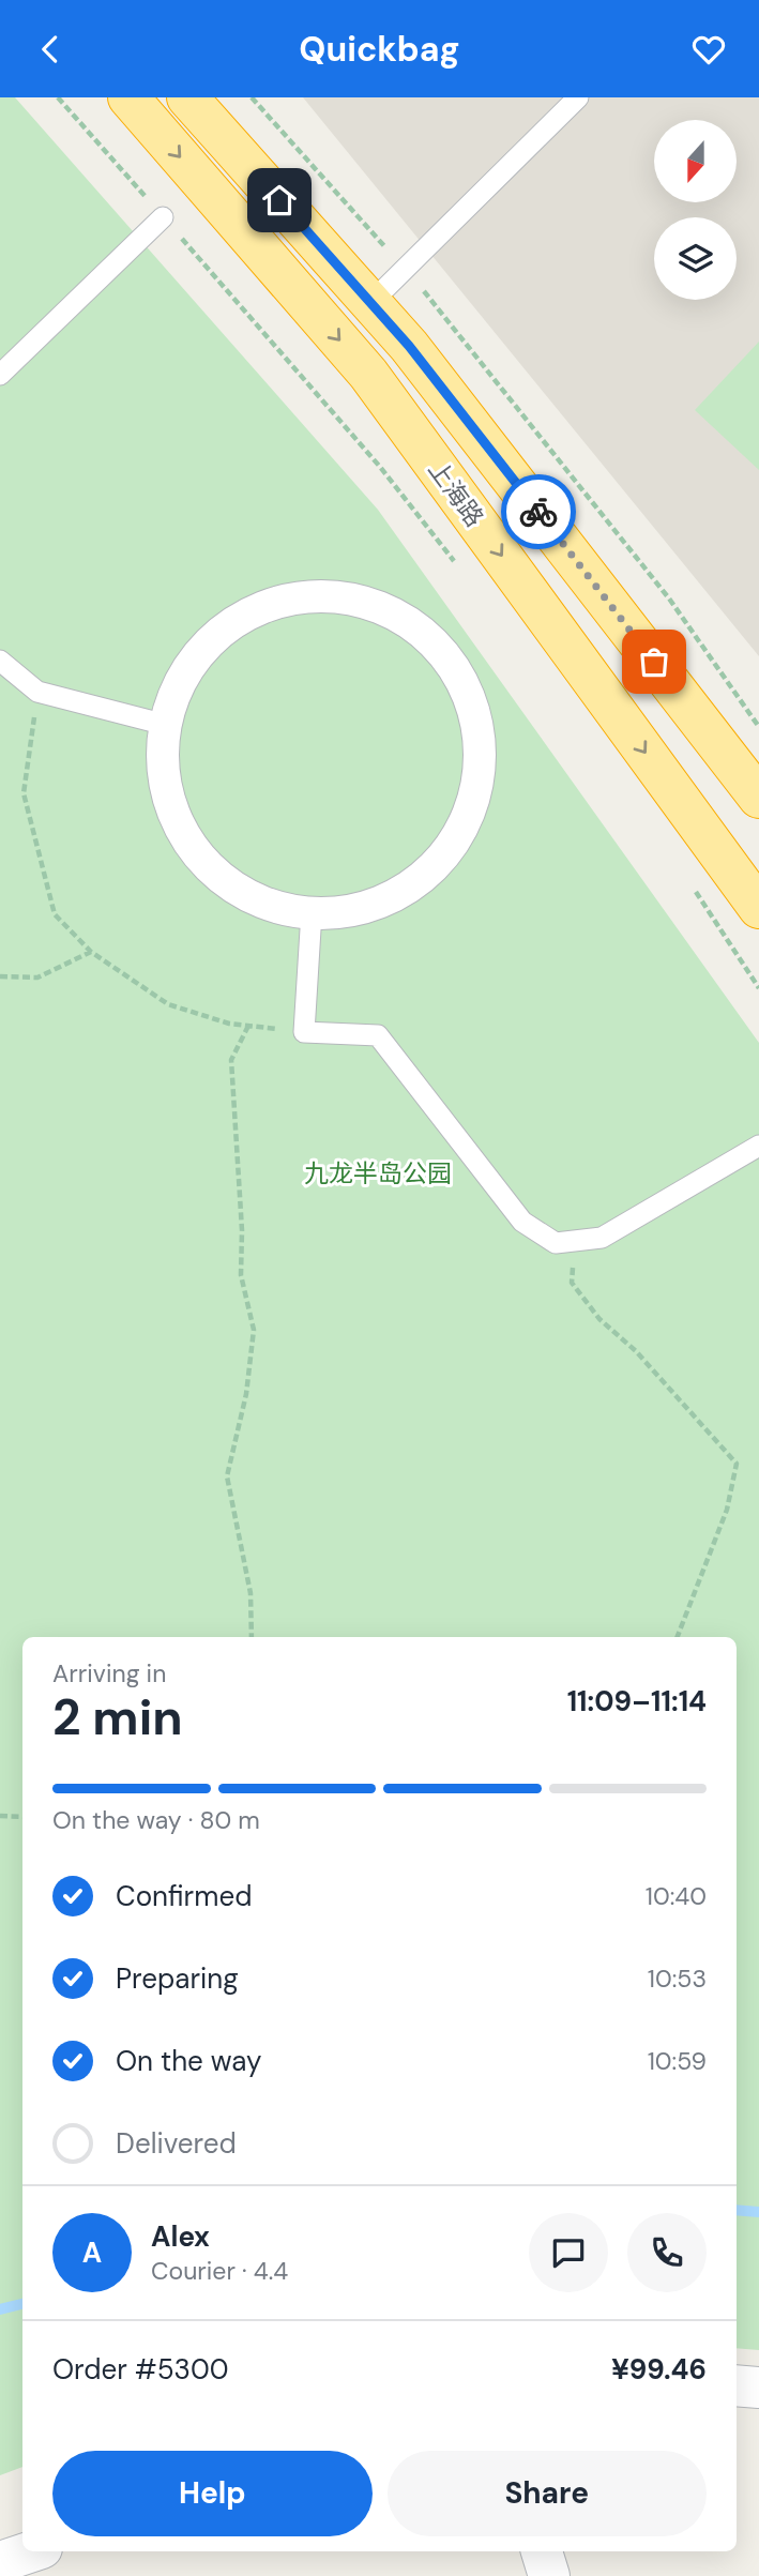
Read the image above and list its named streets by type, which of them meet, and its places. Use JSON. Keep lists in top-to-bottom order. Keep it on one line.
{"streets":{"highway":["上海路"]},"parks":["九龙半岛公园"],"north":"bottom","page":{"header":"Quickbag","heading":["2 min","Arriving in","11:09–11:14"],"panel":["Alex","Courier · 4.4","Order #5300","¥99.46"],"bar":"On the way · 80 m","list":[["Confirmed","10:40"],["Preparing","10:53"],["On the way","10:59"],"Delivered"],"round":"A","buttons":["Help","Share"]}}
